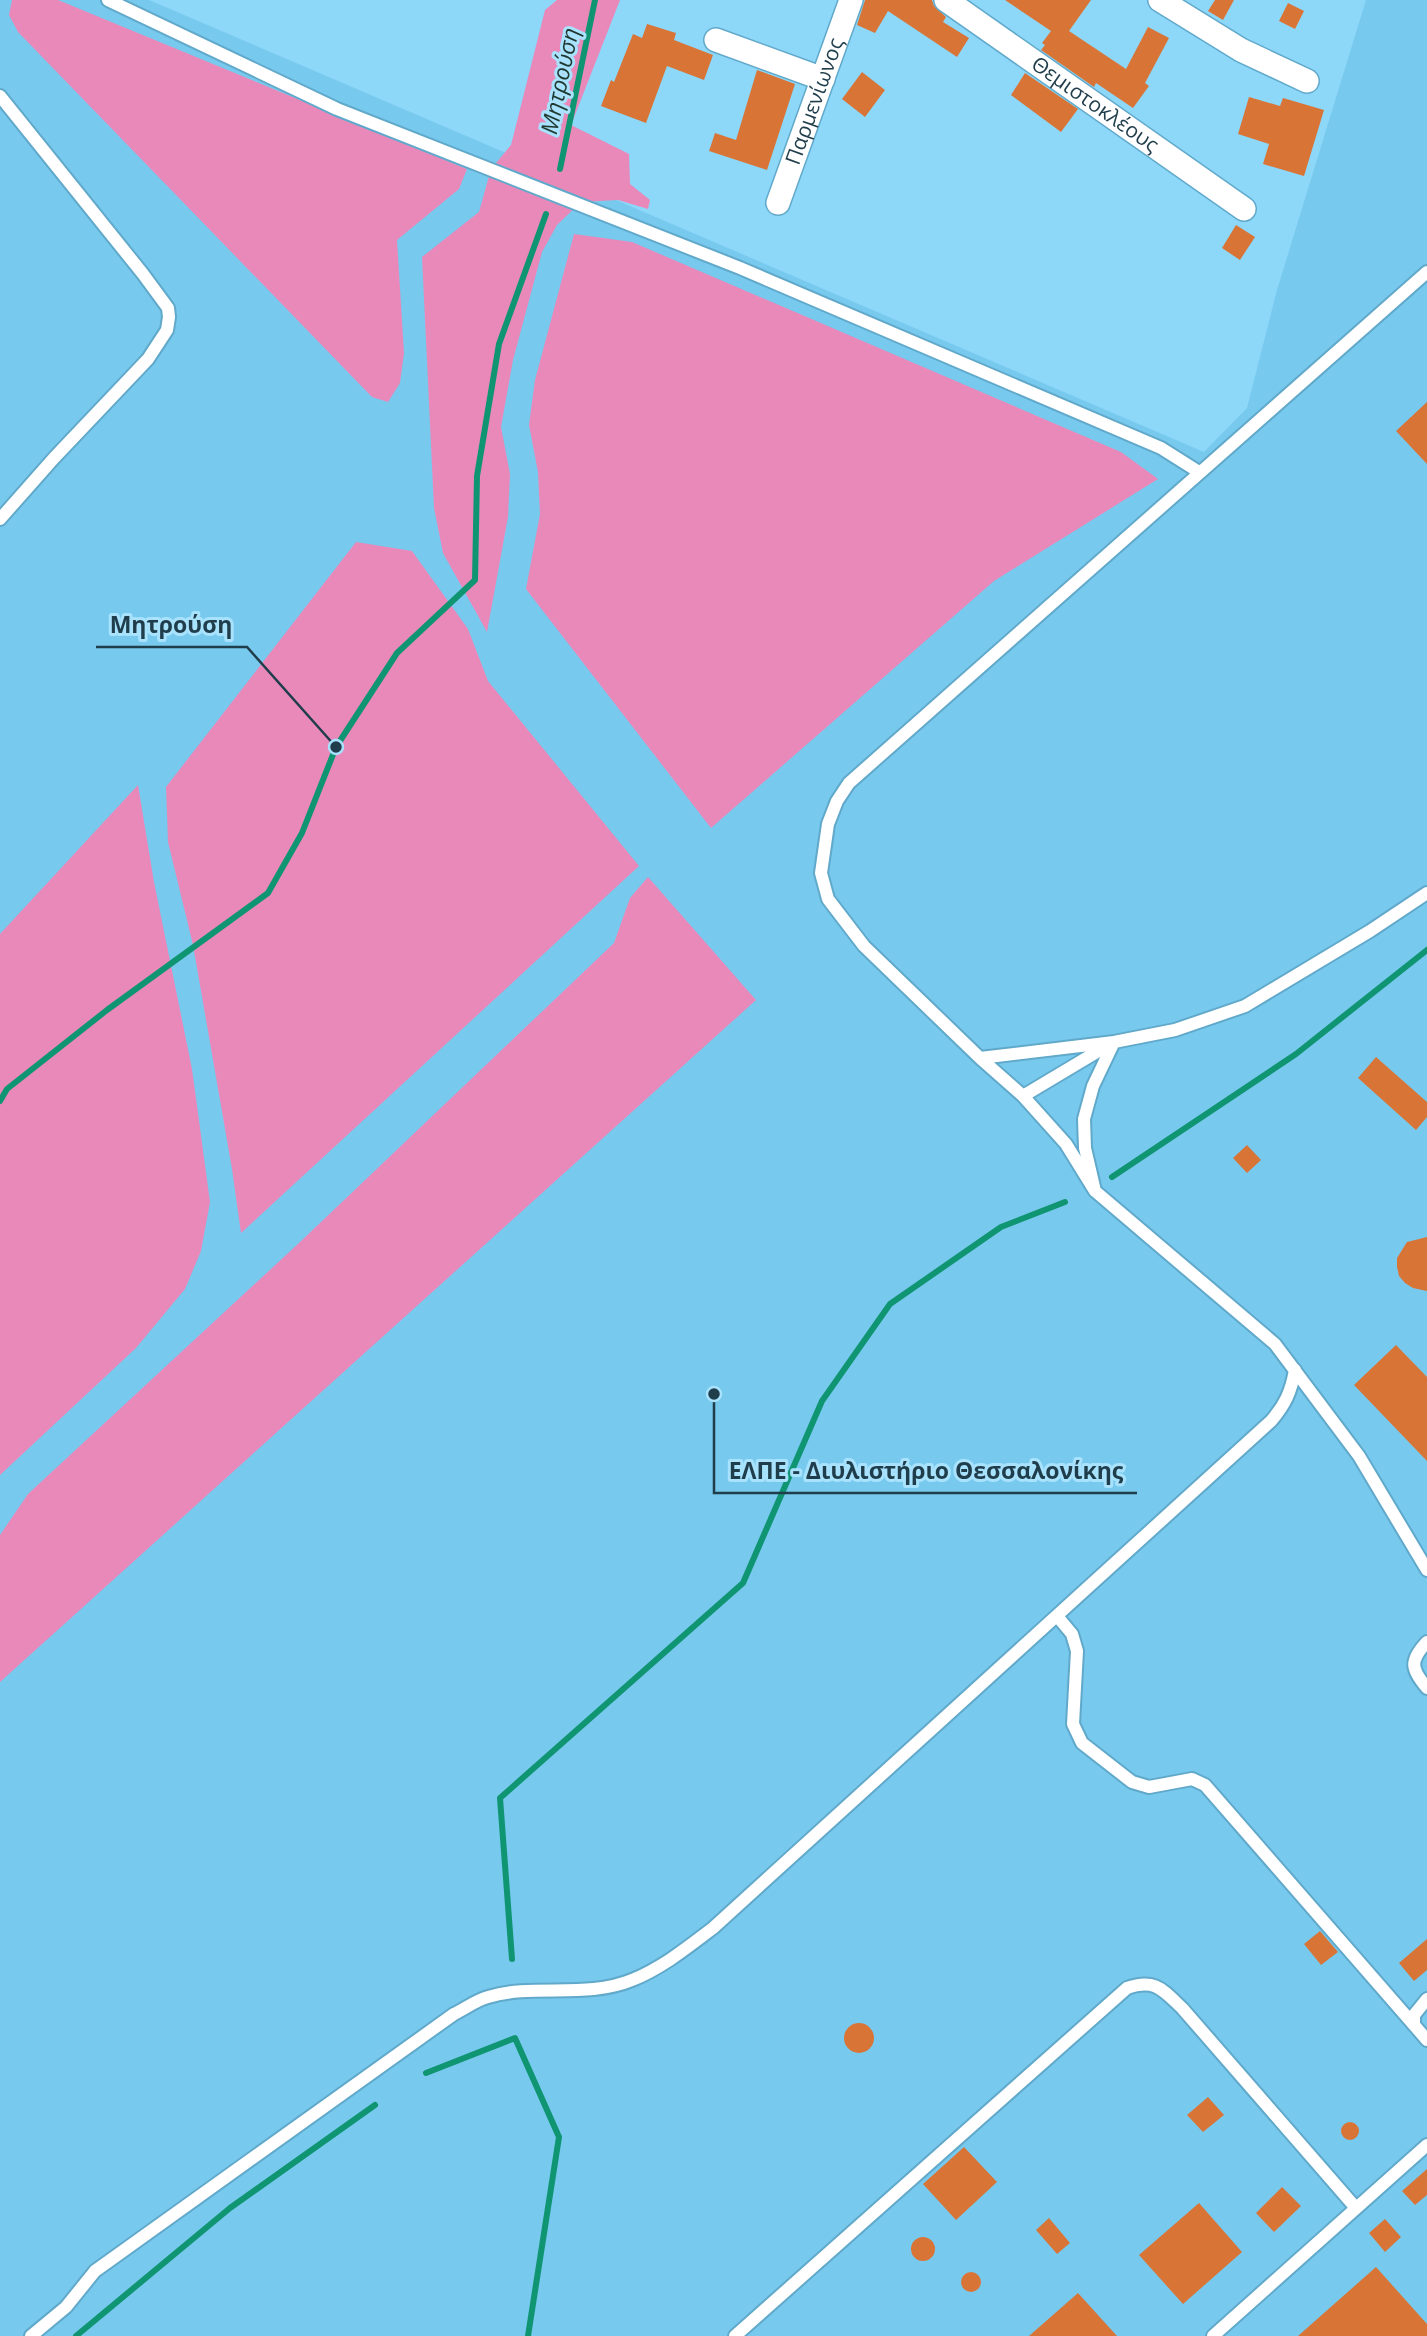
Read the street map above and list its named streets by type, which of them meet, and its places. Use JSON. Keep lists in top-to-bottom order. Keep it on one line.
{"streets":{"street":["Παρμενίωνος","Θεμιστοκλέους"]},"water":["Μητρούση"],"places":["Μητρούση","ΕΛΠΕ - Διυλιστήριο Θεσσαλονίκης"]}
